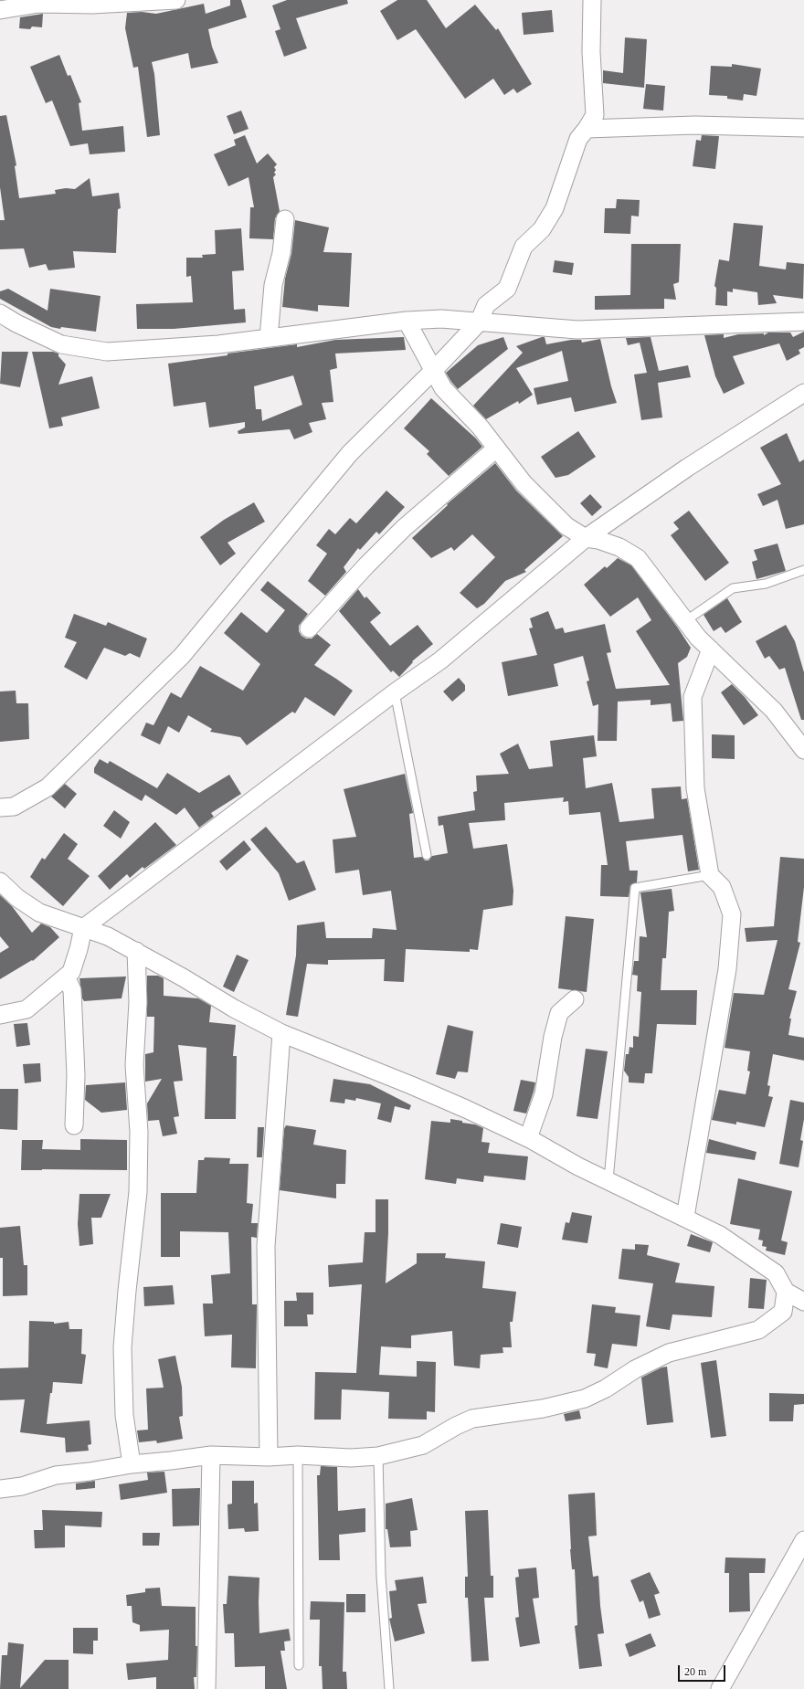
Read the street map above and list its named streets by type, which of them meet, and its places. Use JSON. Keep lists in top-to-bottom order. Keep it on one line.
{"scale_bar":"20 m"}
